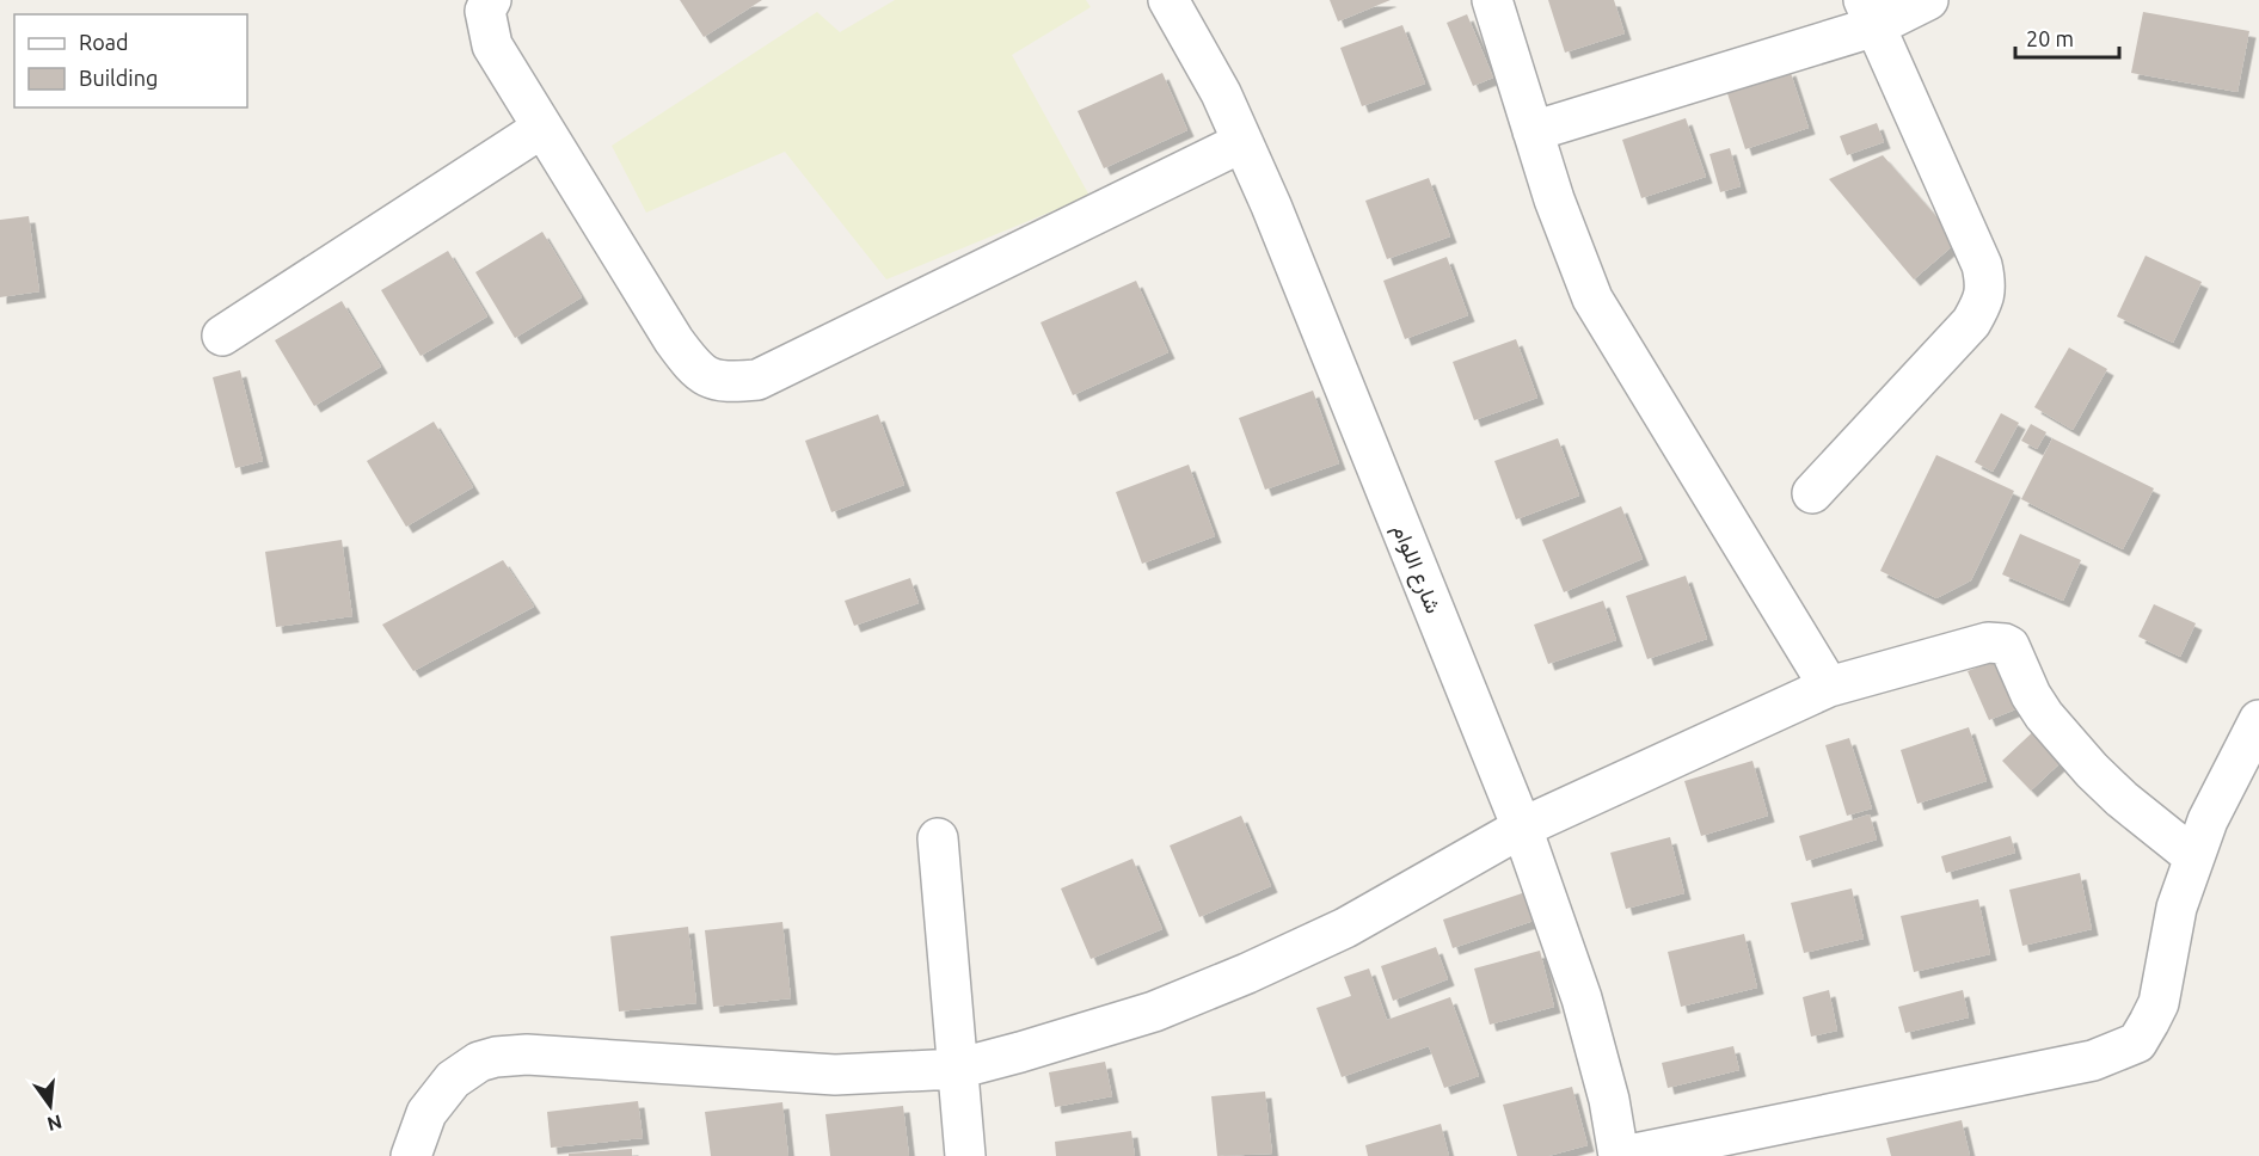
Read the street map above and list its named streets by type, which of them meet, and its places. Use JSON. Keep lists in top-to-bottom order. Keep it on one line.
{"streets":{"street":["شارع اللوام"]},"legend":["Road","Building"],"scale_bar":"20 m","north":"bottom"}
